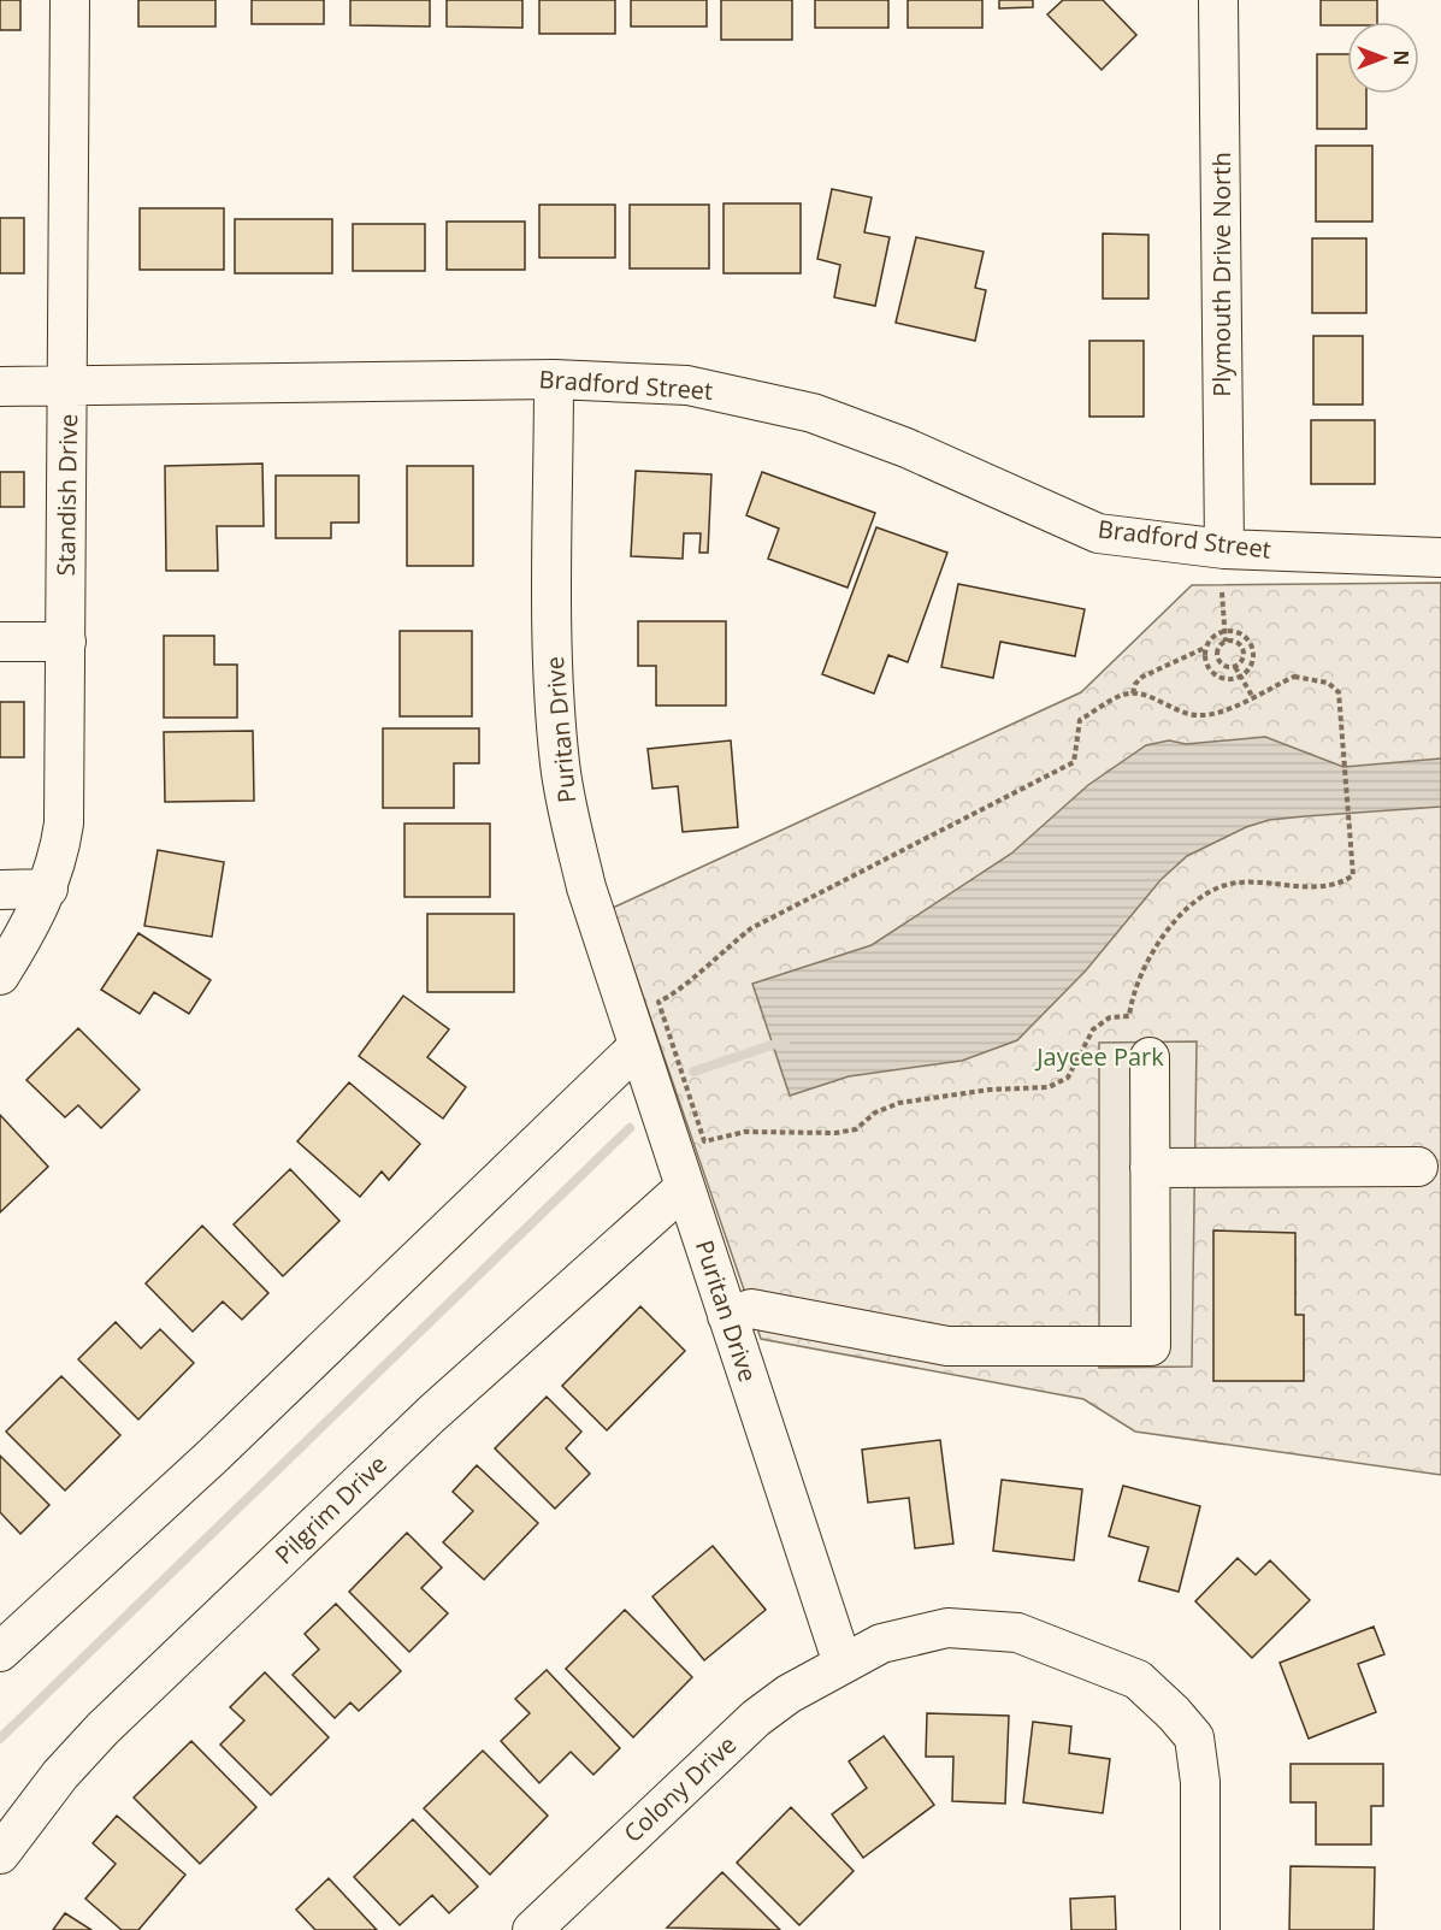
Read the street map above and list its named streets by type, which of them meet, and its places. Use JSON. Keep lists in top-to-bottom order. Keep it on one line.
{"streets":{"street":["Plymouth Drive North","Bradford Street","Standish Drive","Puritan Drive","Pilgrim Drive","Colony Drive"]},"crossings":[["Plymouth Drive North","Bradford Street"],["Bradford Street","Standish Drive"],["Bradford Street","Puritan Drive"],["Puritan Drive","Pilgrim Drive"],["Puritan Drive","Colony Drive"]],"parks":["Jaycee Park"],"north":"right"}
